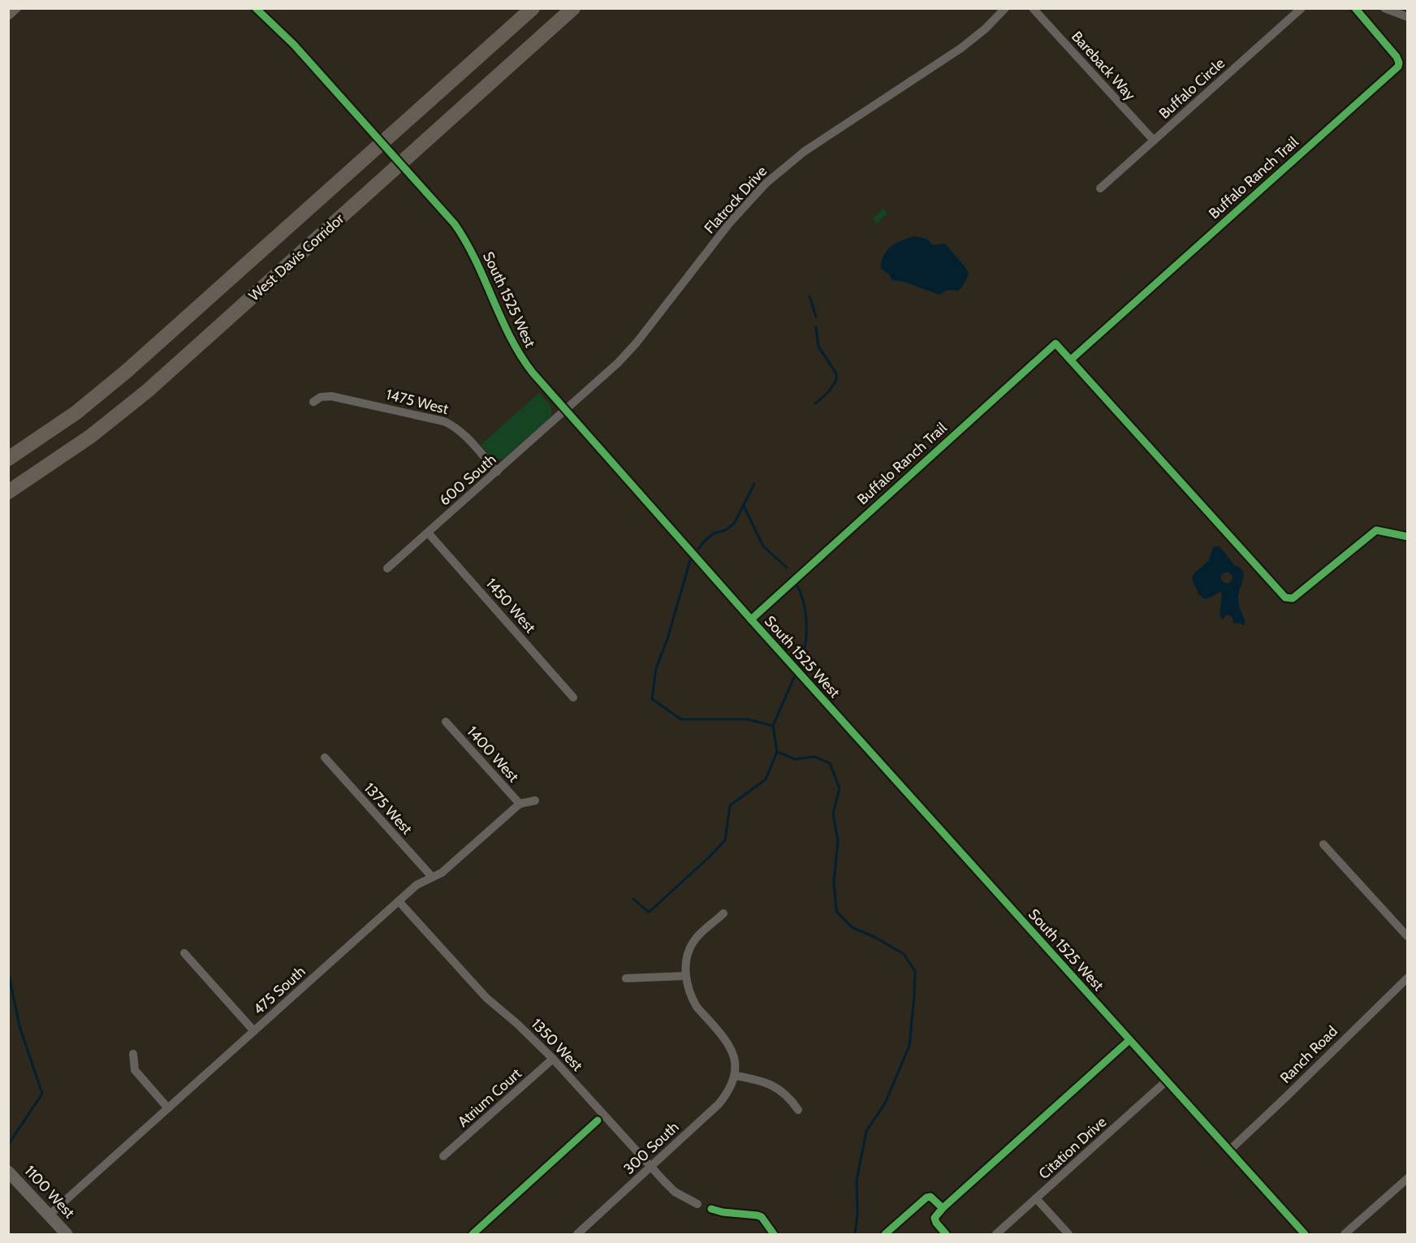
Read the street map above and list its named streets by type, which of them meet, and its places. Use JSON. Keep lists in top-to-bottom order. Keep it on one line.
{"streets":{"highway":["West Davis Corridor"],"street":["Bareback Way","Buffalo Circle","Flatrock Drive","South 1525 West","1475 West","600 South","1450 West","1400 West","1375 West","475 South","1350 West","Ranch Road","Atrium Court","300 South","Citation Drive","1100 West"],"cycle path":["Buffalo Ranch Trail"]},"crossings":[["Bareback Way","Buffalo Circle"],["Flatrock Drive","South 1525 West"],["Flatrock Drive","600 South"],["South 1525 West","600 South"],["South 1525 West","Ranch Road"],["South 1525 West","Citation Drive"],["1475 West","600 South"],["600 South","1450 West"],["1400 West","475 South"],["1375 West","475 South"],["475 South","1350 West"],["475 South","1100 West"],["1350 West","Atrium Court"],["1350 West","300 South"]]}
